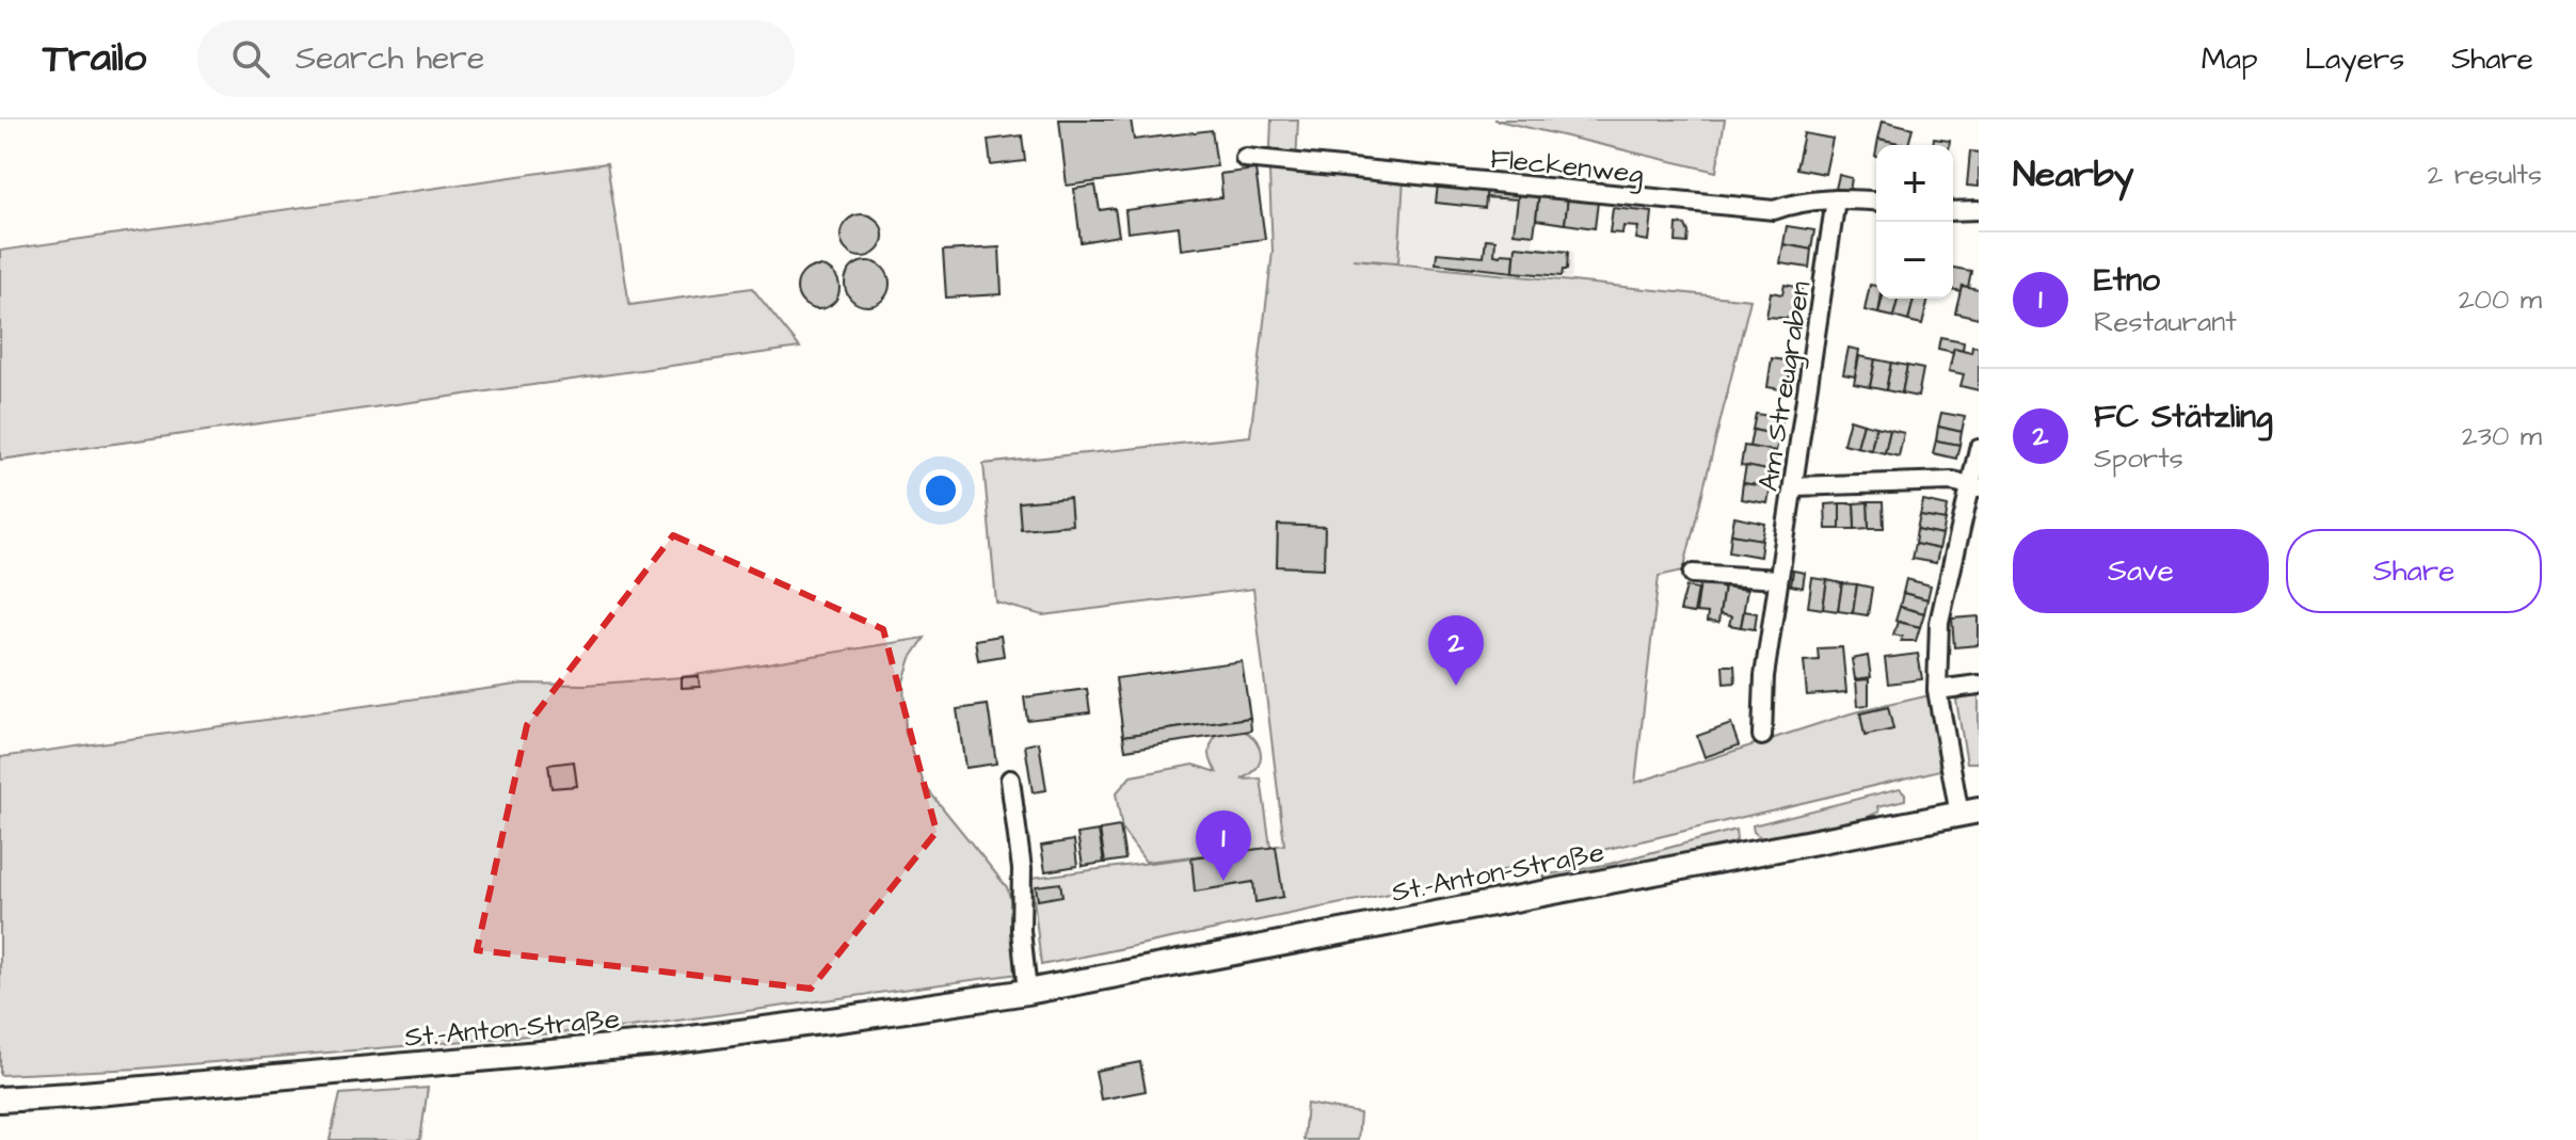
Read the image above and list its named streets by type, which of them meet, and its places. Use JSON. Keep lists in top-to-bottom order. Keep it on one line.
{"streets":{"street":["Fleckenweg","Am Streugraben","St.-Anton-Straße"]},"crossings":[["Fleckenweg","Am Streugraben"]],"page":{"header":"Trailo","search":"Search here","nav":["Map","Layers","Share"],"heading":["Nearby","2 results"],"map_buttons":["+","−"],"list":[{"mark":"1","name":"Etno","note":"Restaurant","value":"200 m"},{"mark":"2","name":"FC Stätzling","note":"Sports","value":"230 m"}],"buttons":["Save","Share"],"pins":["2","1"]}}
